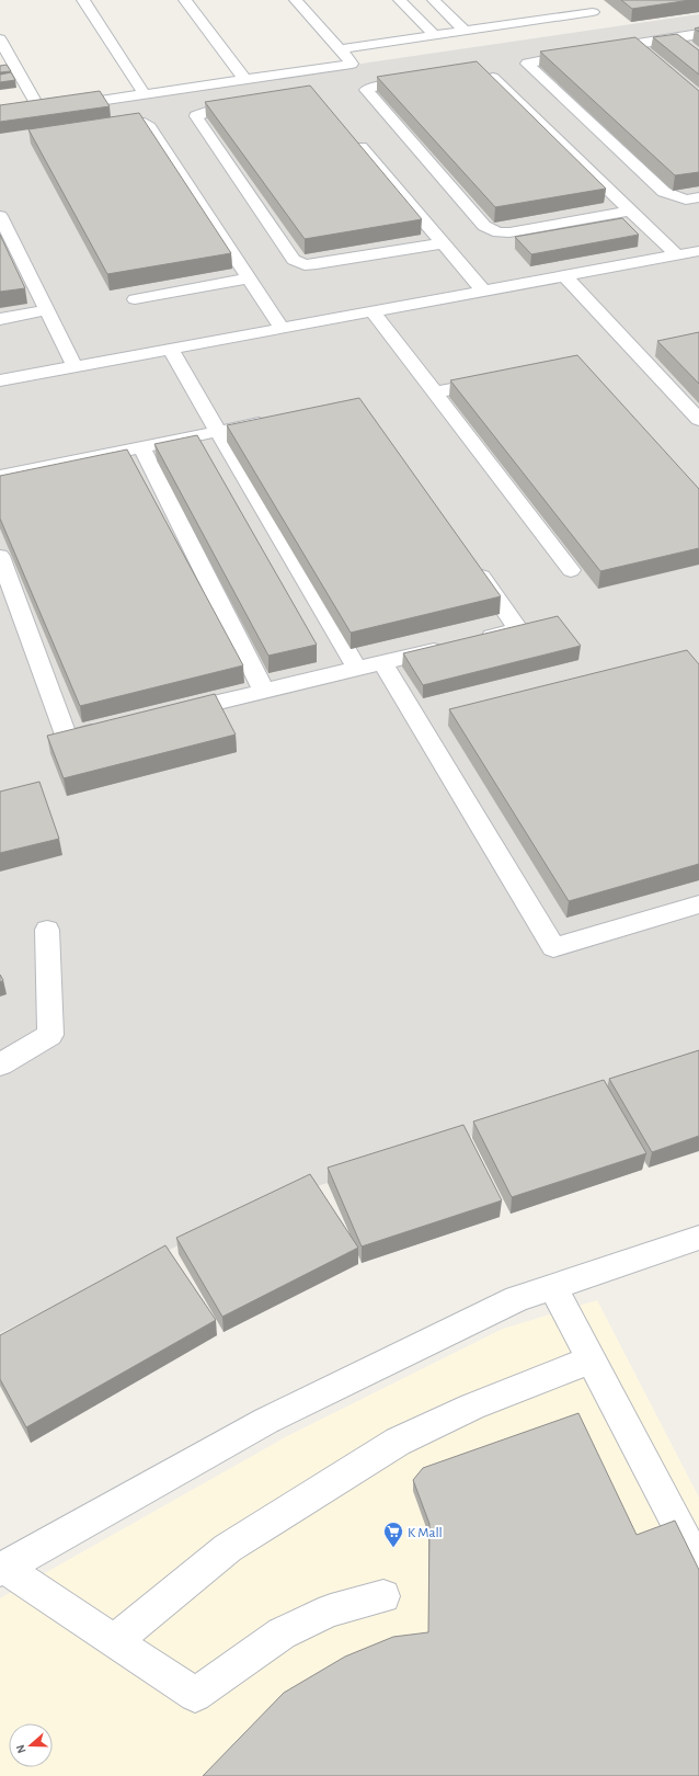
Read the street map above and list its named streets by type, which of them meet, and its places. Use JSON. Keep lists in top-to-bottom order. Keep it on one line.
{"places":{"supermarket":["K Mall"]},"north":"left"}
